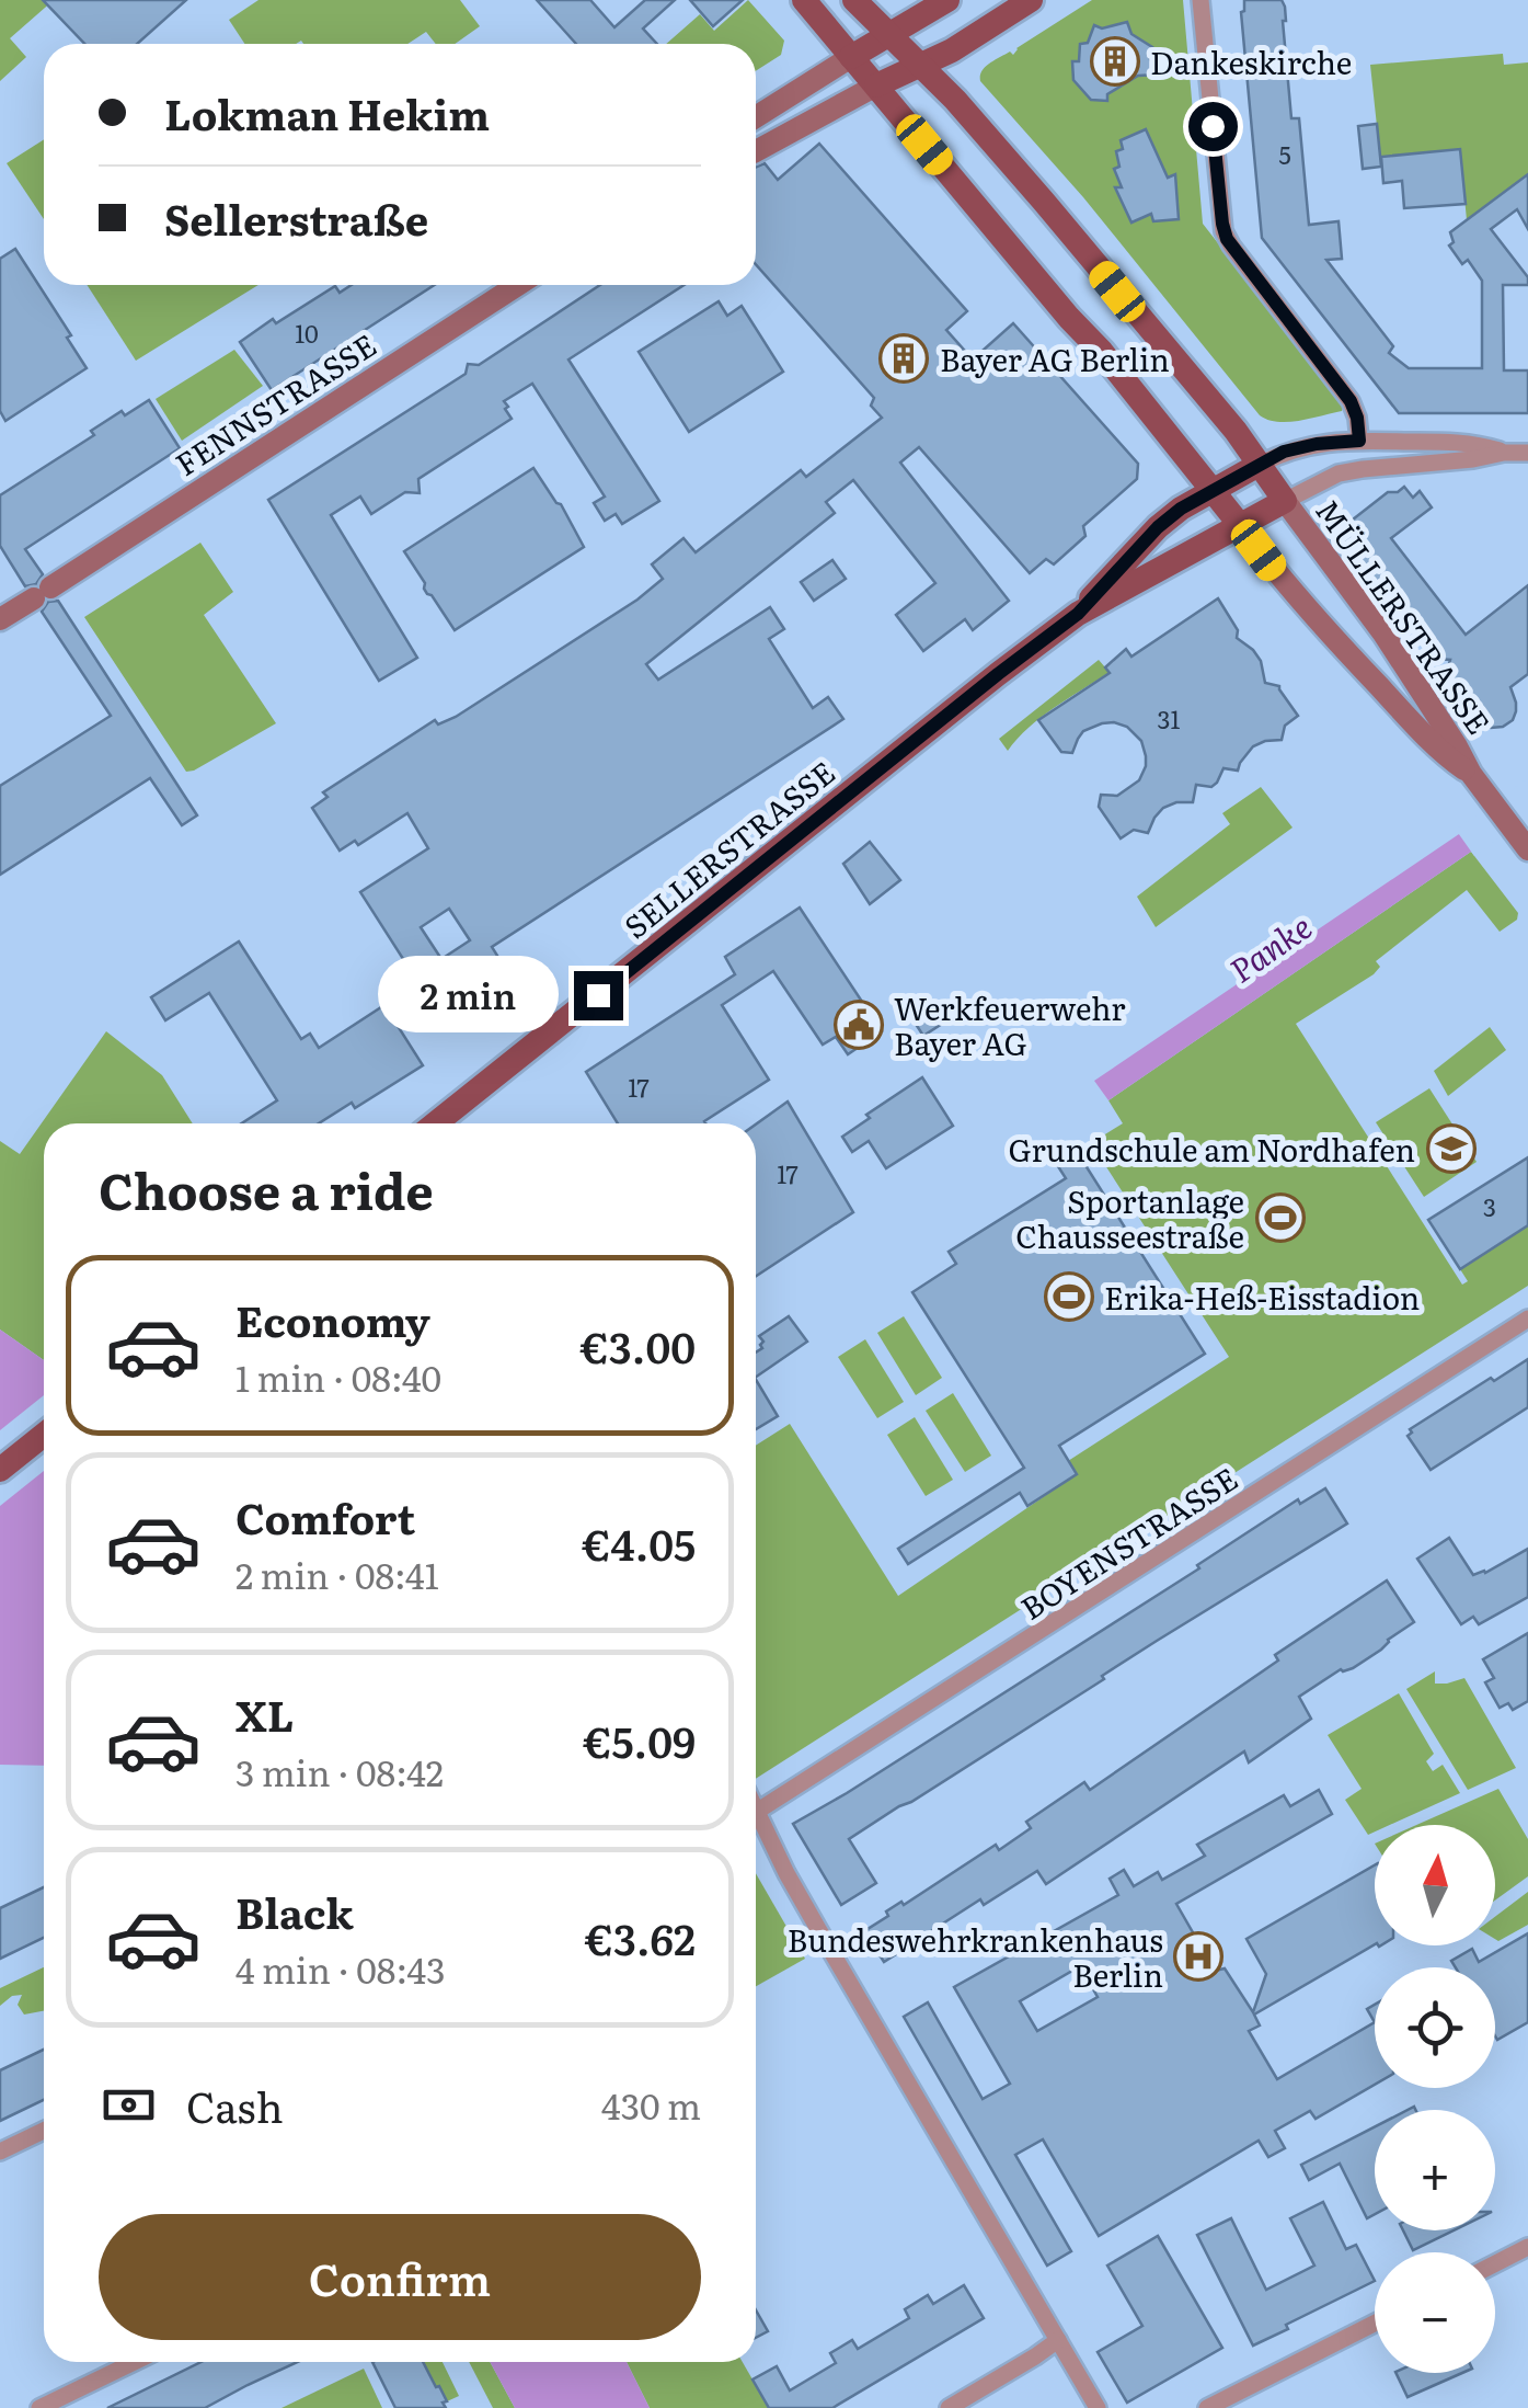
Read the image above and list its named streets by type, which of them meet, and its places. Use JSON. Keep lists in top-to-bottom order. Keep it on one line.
{"streets":{"main road":["FENNSTRASSE","MÜLLERSTRASSE","SELLERSTRASSE"],"street":["BOYENSTRASSE"]},"crossings":[["MÜLLERSTRASSE","SELLERSTRASSE"]],"water":["Panke"],"places":{"building":["Dankeskirche","Bayer AG Berlin"],"public building":["Werkfeuerwehr Bayer AG"],"school or university":["Grundschule am Nordhafen"],"sports":["Sportanlage Chausseestraße","Erika-Heß-Eisstadion"],"hospital":["Bundeswehrkrankenhaus Berlin"]},"house_numbers":["5","10","31","17","17","3"],"north":"top","page":{"banner":["Lokman Hekim","Sellerstraße"],"bubble":"2 min","heading":"Choose a ride","list":[{"name":"Economy","note":"1 min · 08:40","value":"€3.00"},{"name":"Comfort","note":"2 min · 08:41","value":"€4.05"},{"name":"XL","note":"3 min · 08:42","value":"€5.09"},{"name":"Black","note":"4 min · 08:43","value":"€3.62"}],"map_buttons":["+","−"],"pay":["Cash","430 m"],"buttons":"Confirm"}}
